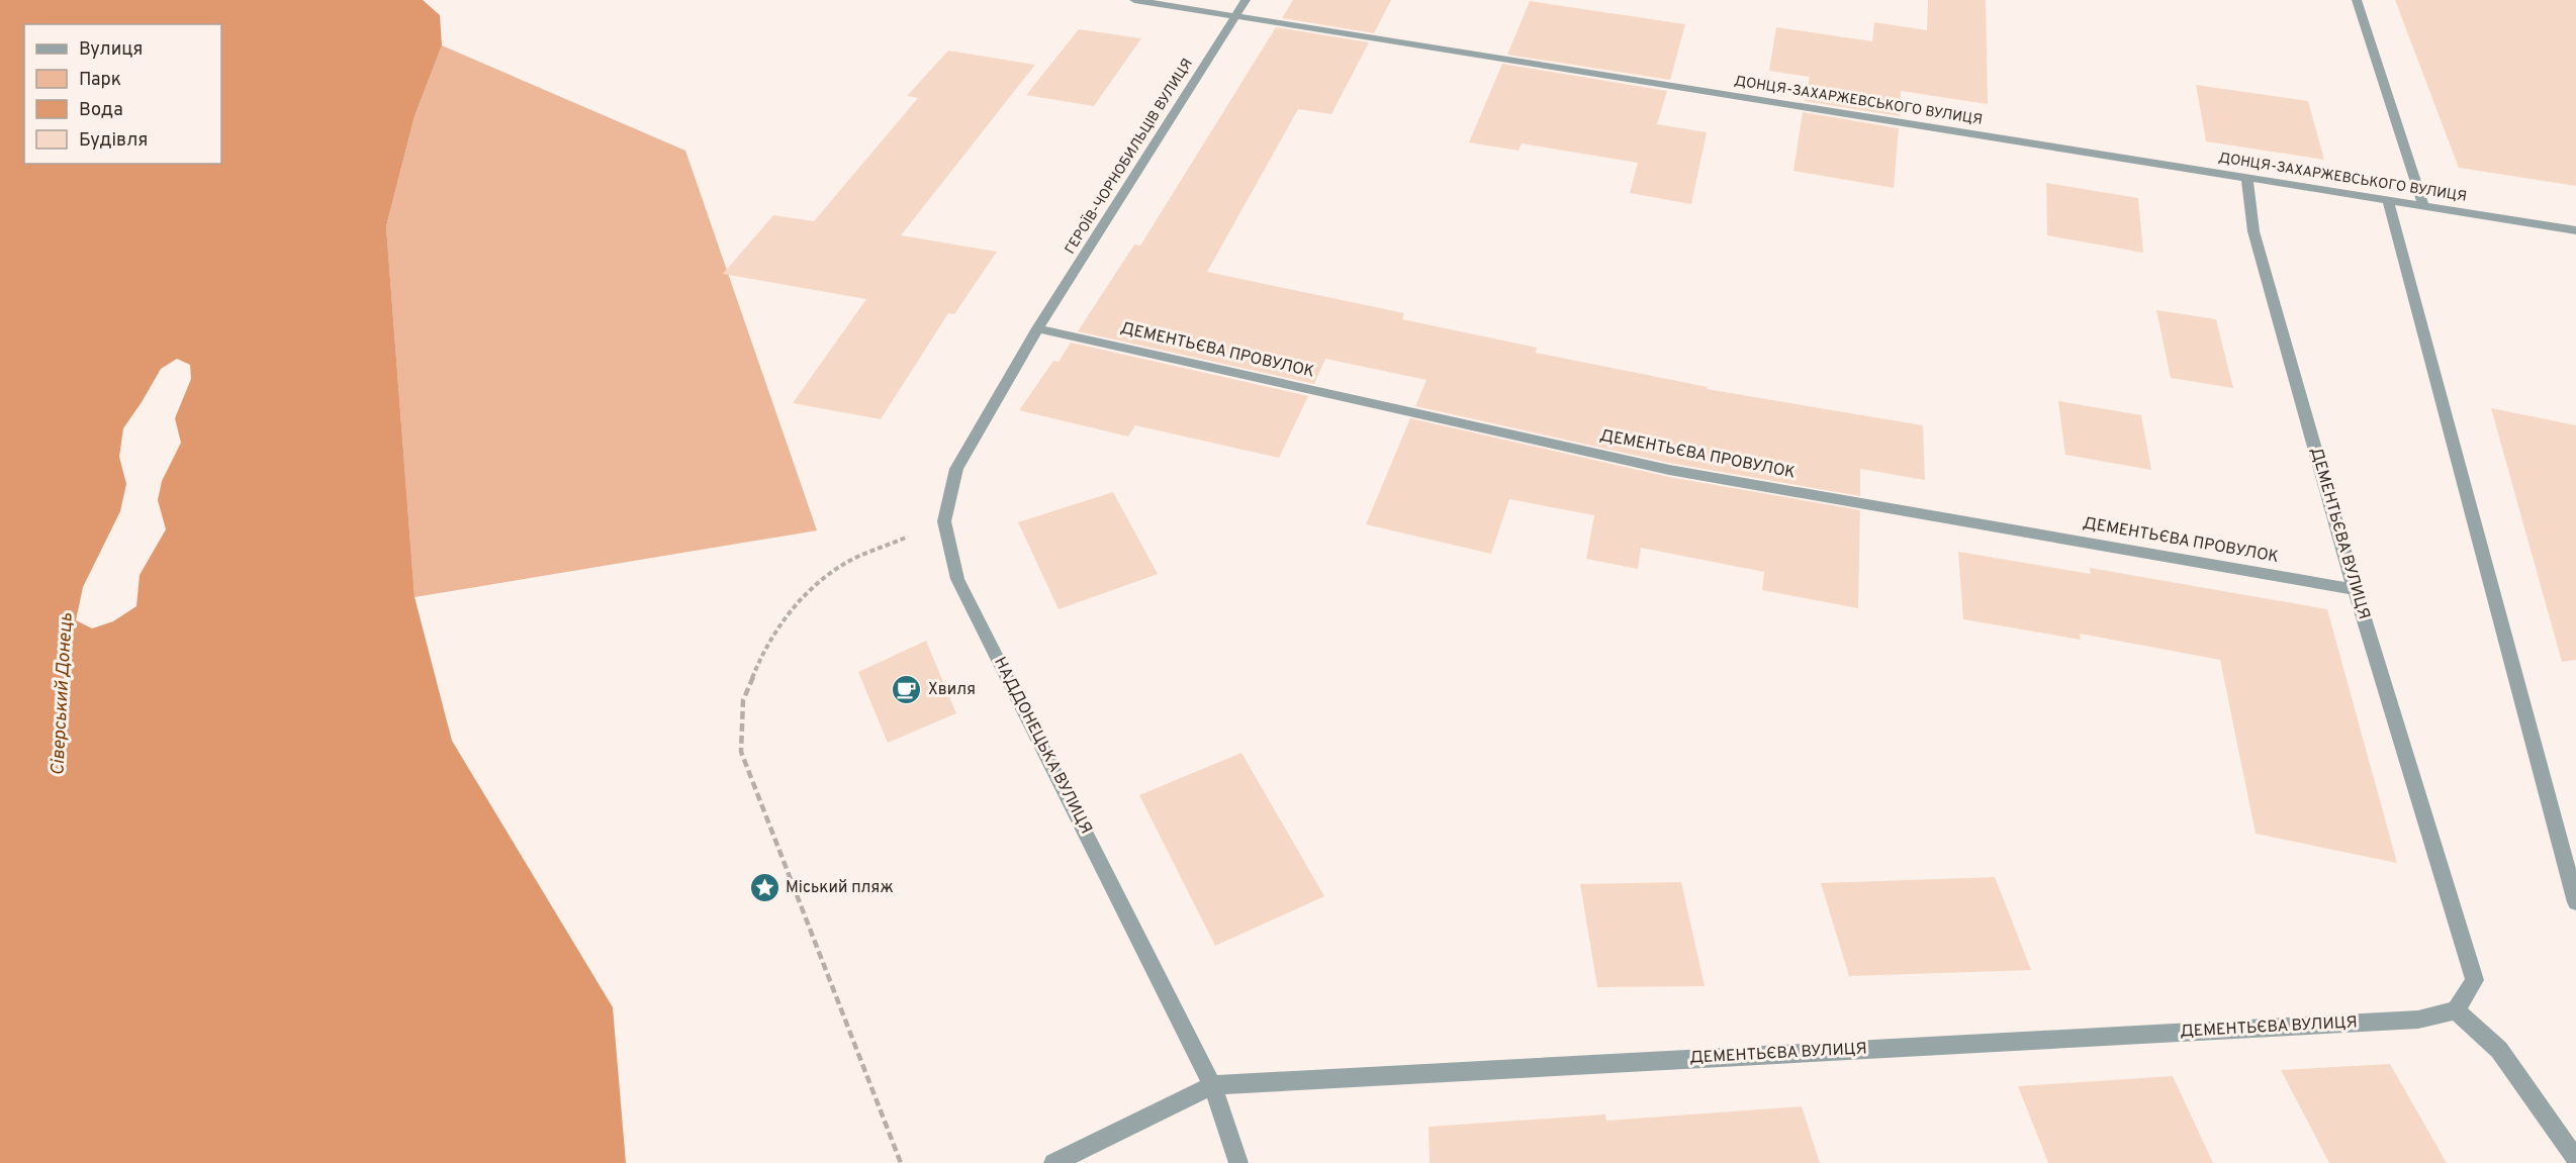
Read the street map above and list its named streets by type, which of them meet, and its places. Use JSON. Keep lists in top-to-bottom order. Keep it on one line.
{"streets":{"street":["ДОНЦЯ-ЗАХАРЖЕВСЬКОГО ВУЛИЦЯ","ГЕРОЇВ-ЧОРНОБИЛЬЦІВ ВУЛИЦЯ","ДЕМЕНТЬЄВА ПРОВУЛОК","ДЕМЕНТЬЄВА ВУЛИЦЯ","НАДДОНЕЦЬКА ВУЛИЦЯ"]},"crossings":[["ДОНЦЯ-ЗАХАРЖЕВСЬКОГО ВУЛИЦЯ","ГЕРОЇВ-ЧОРНОБИЛЬЦІВ ВУЛИЦЯ"],["ДОНЦЯ-ЗАХАРЖЕВСЬКОГО ВУЛИЦЯ","ДЕМЕНТЬЄВА ВУЛИЦЯ"],["ГЕРОЇВ-ЧОРНОБИЛЬЦІВ ВУЛИЦЯ","ДЕМЕНТЬЄВА ПРОВУЛОК"],["ГЕРОЇВ-ЧОРНОБИЛЬЦІВ ВУЛИЦЯ","НАДДОНЕЦЬКА ВУЛИЦЯ"],["ДЕМЕНТЬЄВА ПРОВУЛОК","ДЕМЕНТЬЄВА ВУЛИЦЯ"],["ДЕМЕНТЬЄВА ПРОВУЛОК","НАДДОНЕЦЬКА ВУЛИЦЯ"],["ДЕМЕНТЬЄВА ВУЛИЦЯ","НАДДОНЕЦЬКА ВУЛИЦЯ"]],"water":["Сіверський Донець"],"places":{"cafe":["Хвиля"],"place":["Міський пляж"]},"legend":["Вулиця","Парк","Вода","Будівля"]}
